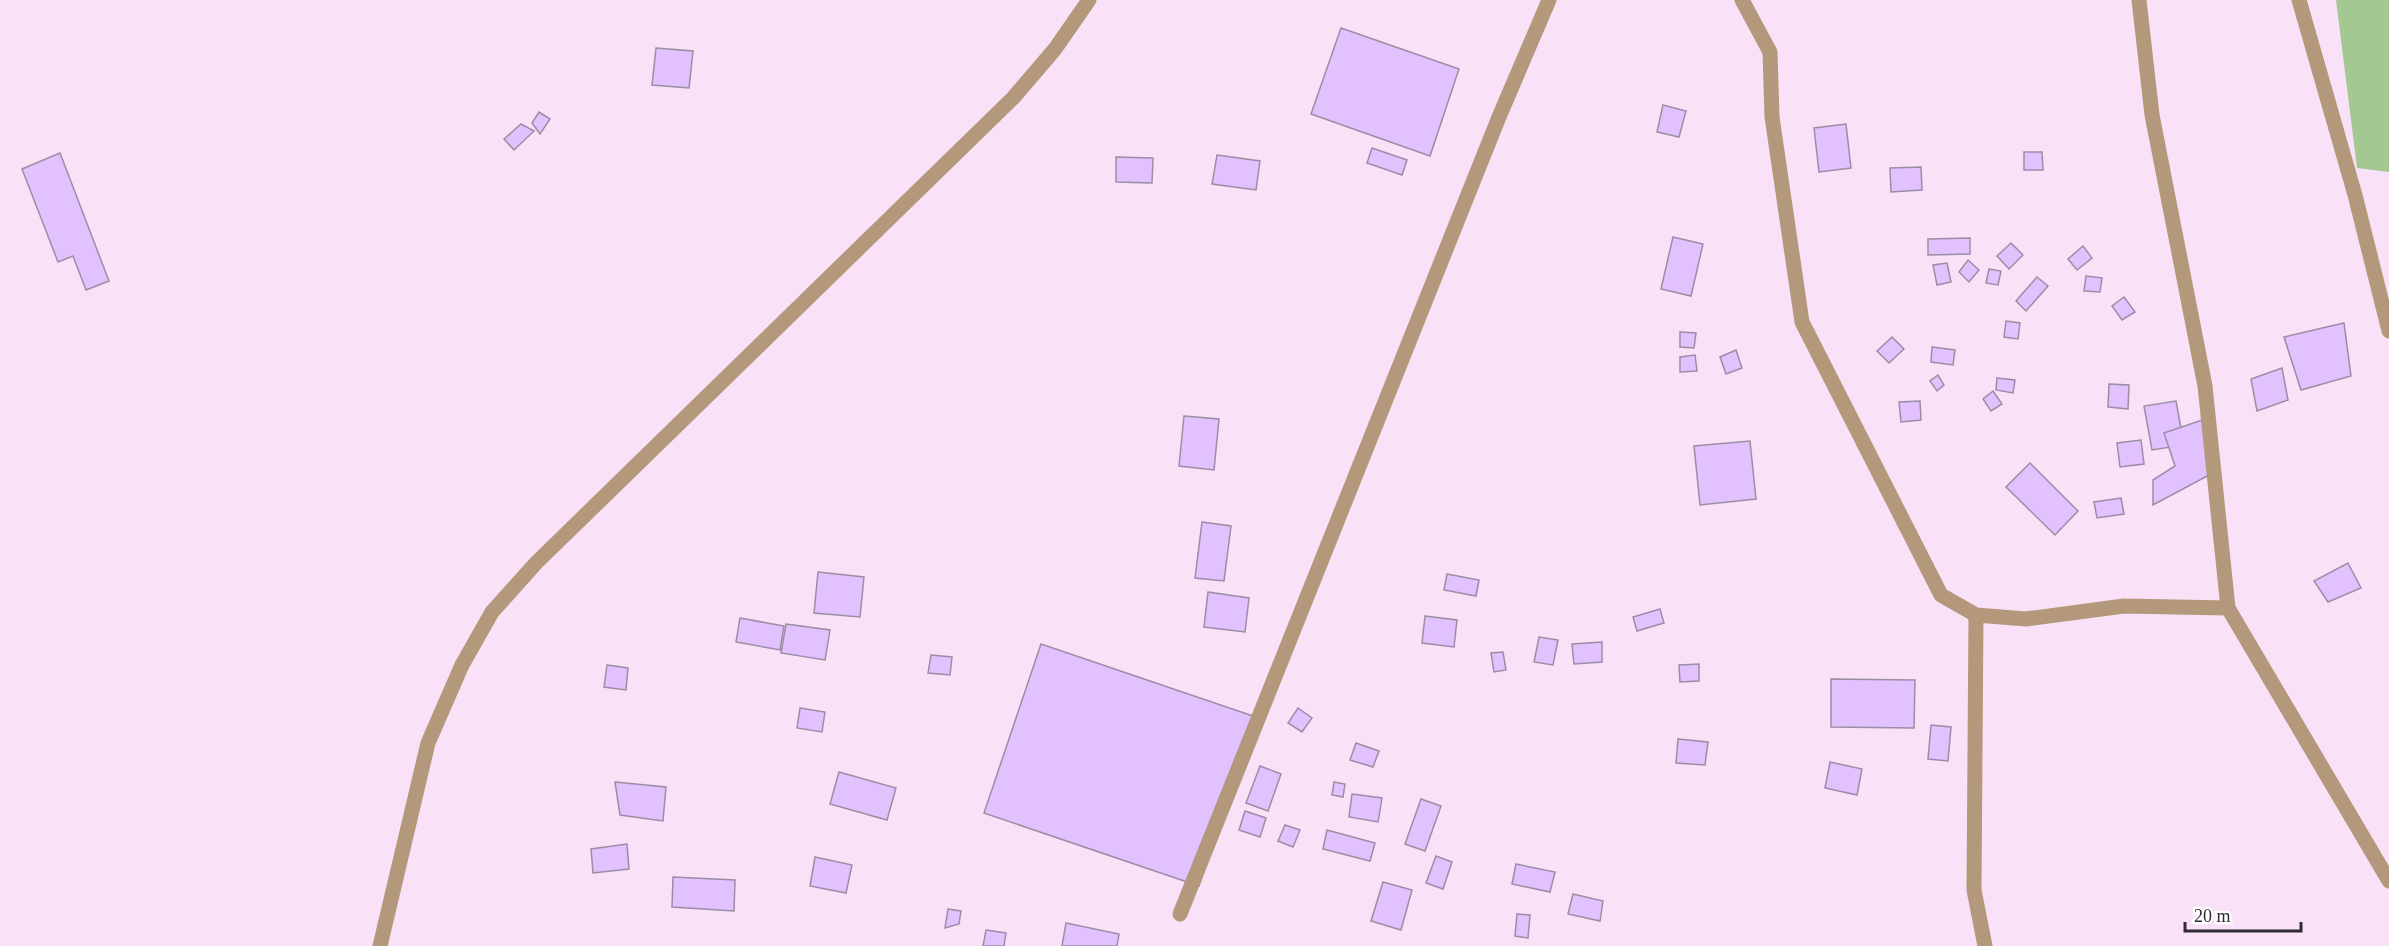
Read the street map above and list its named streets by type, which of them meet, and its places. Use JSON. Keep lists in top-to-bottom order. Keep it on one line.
{"scale_bar":"20 m"}
